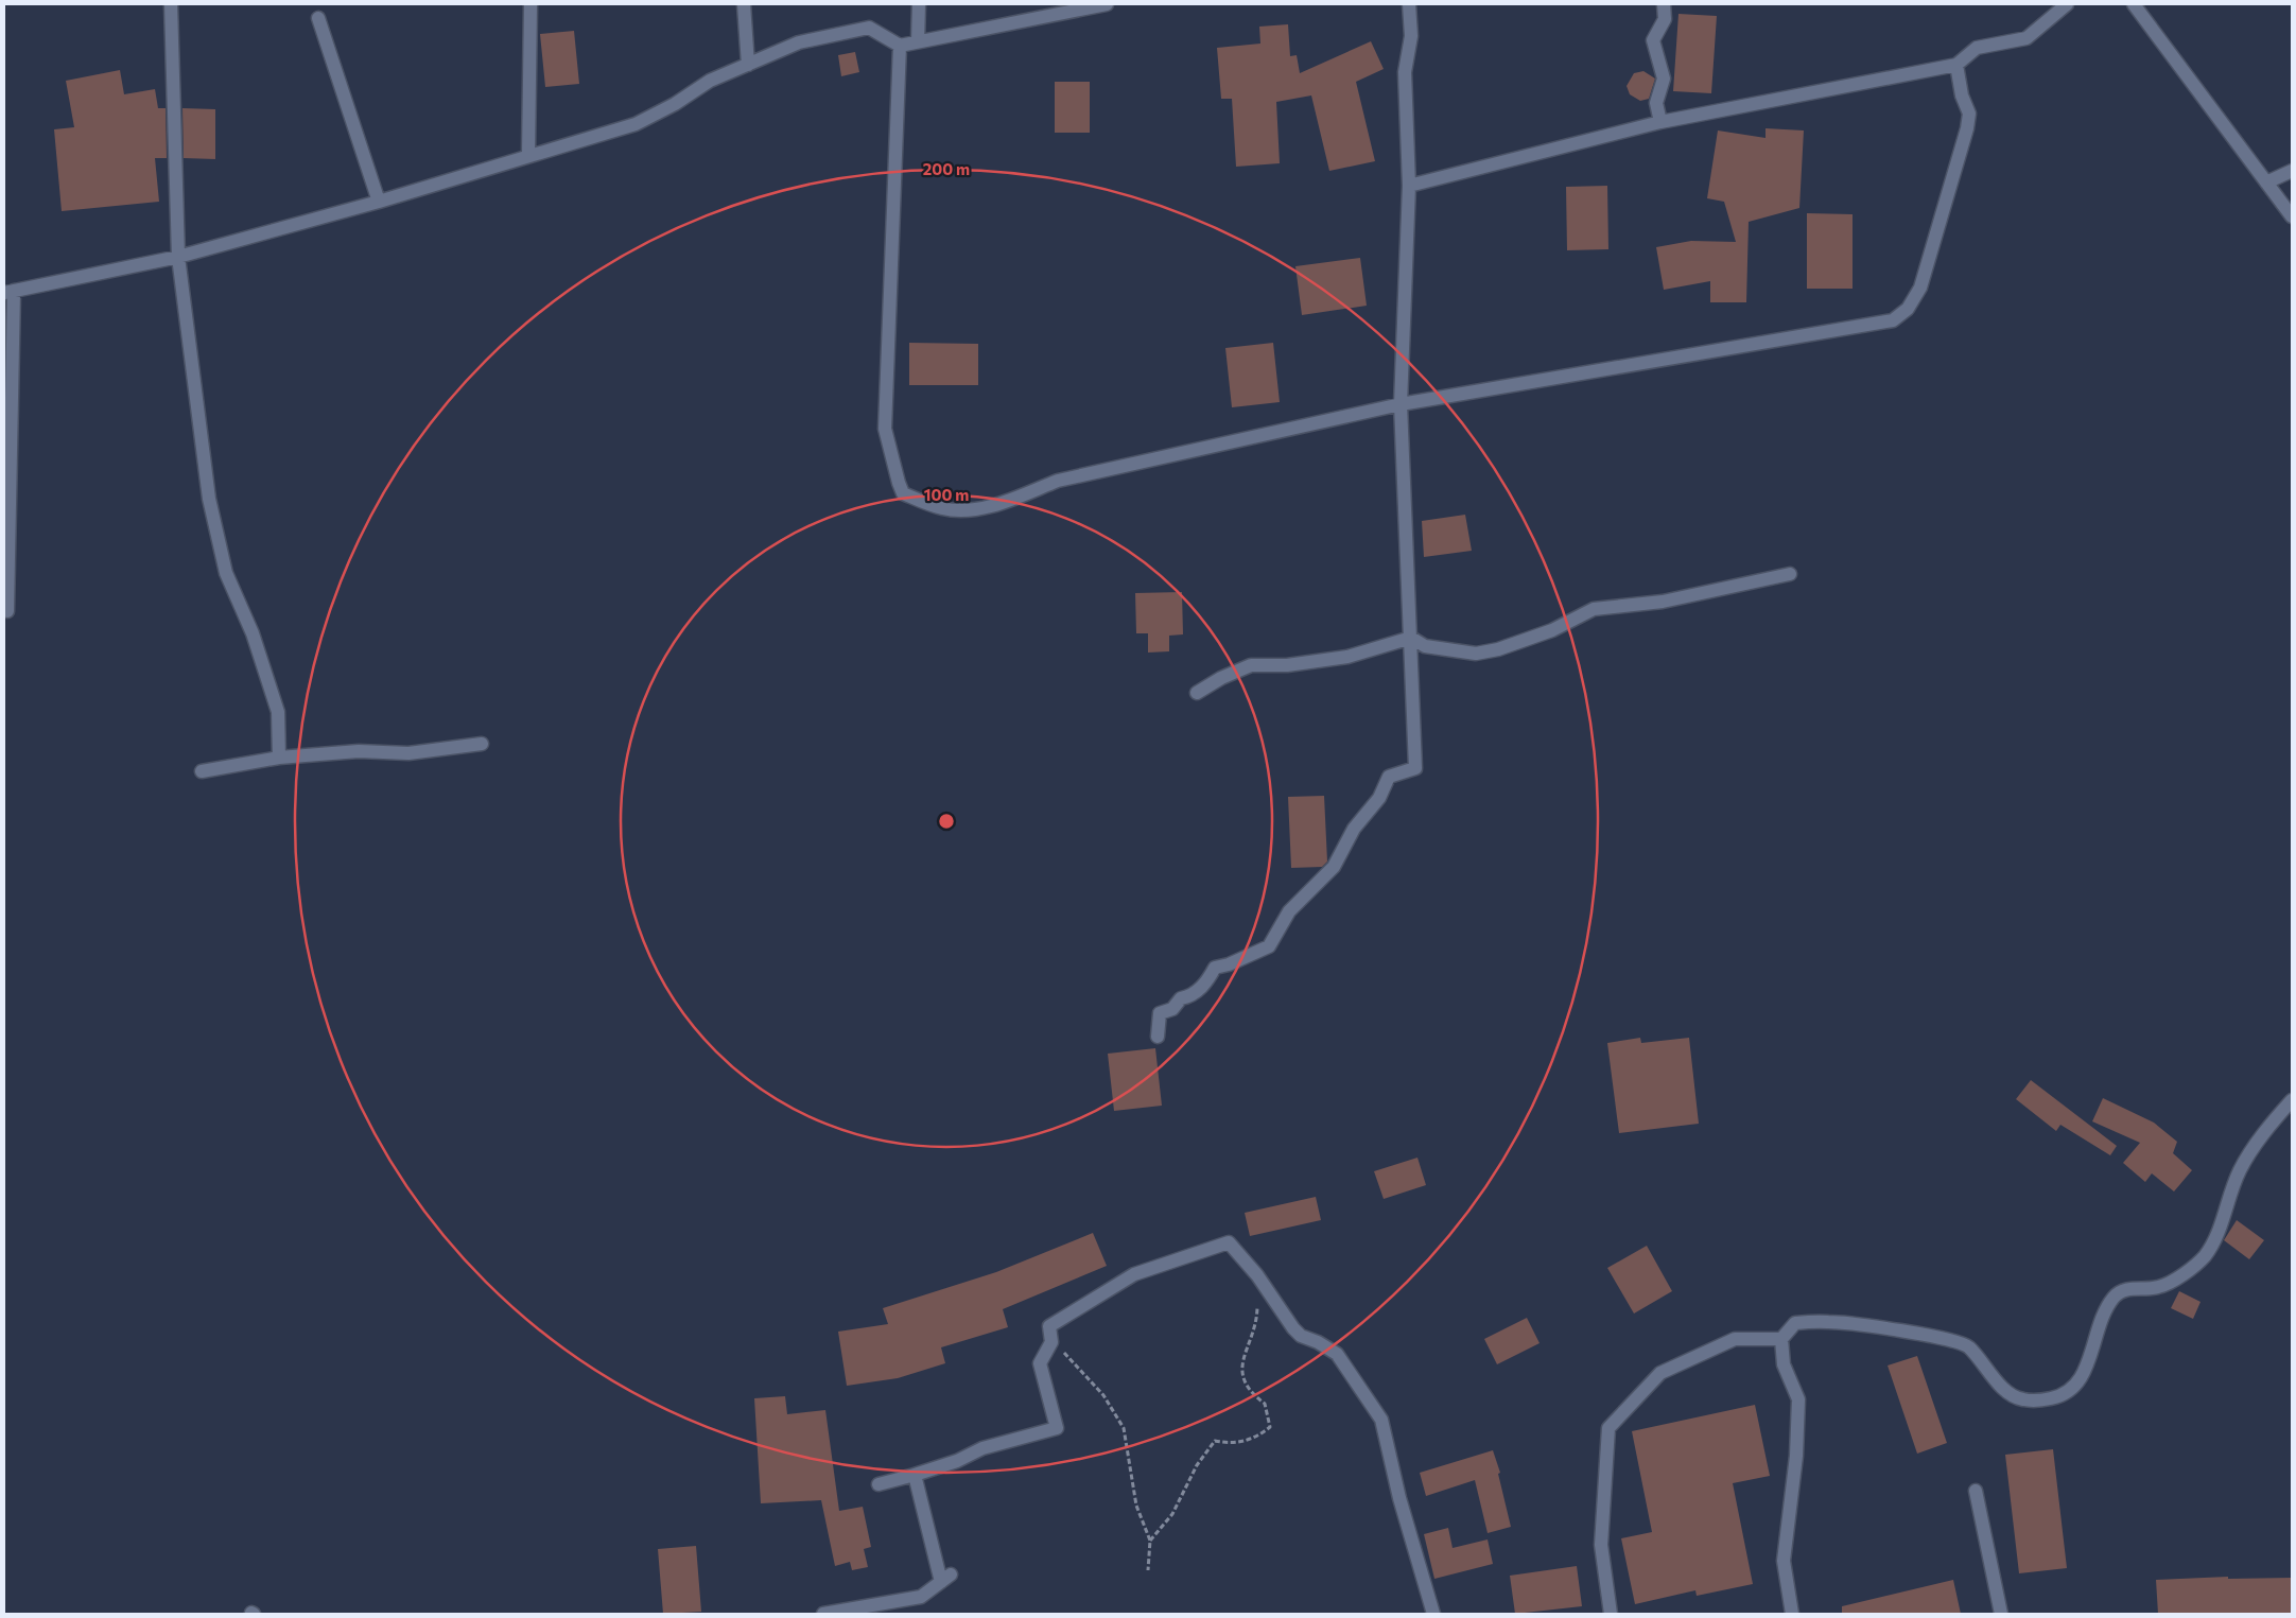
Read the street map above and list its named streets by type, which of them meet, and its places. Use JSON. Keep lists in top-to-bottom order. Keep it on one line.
{"rings":["200 m","100 m"]}
